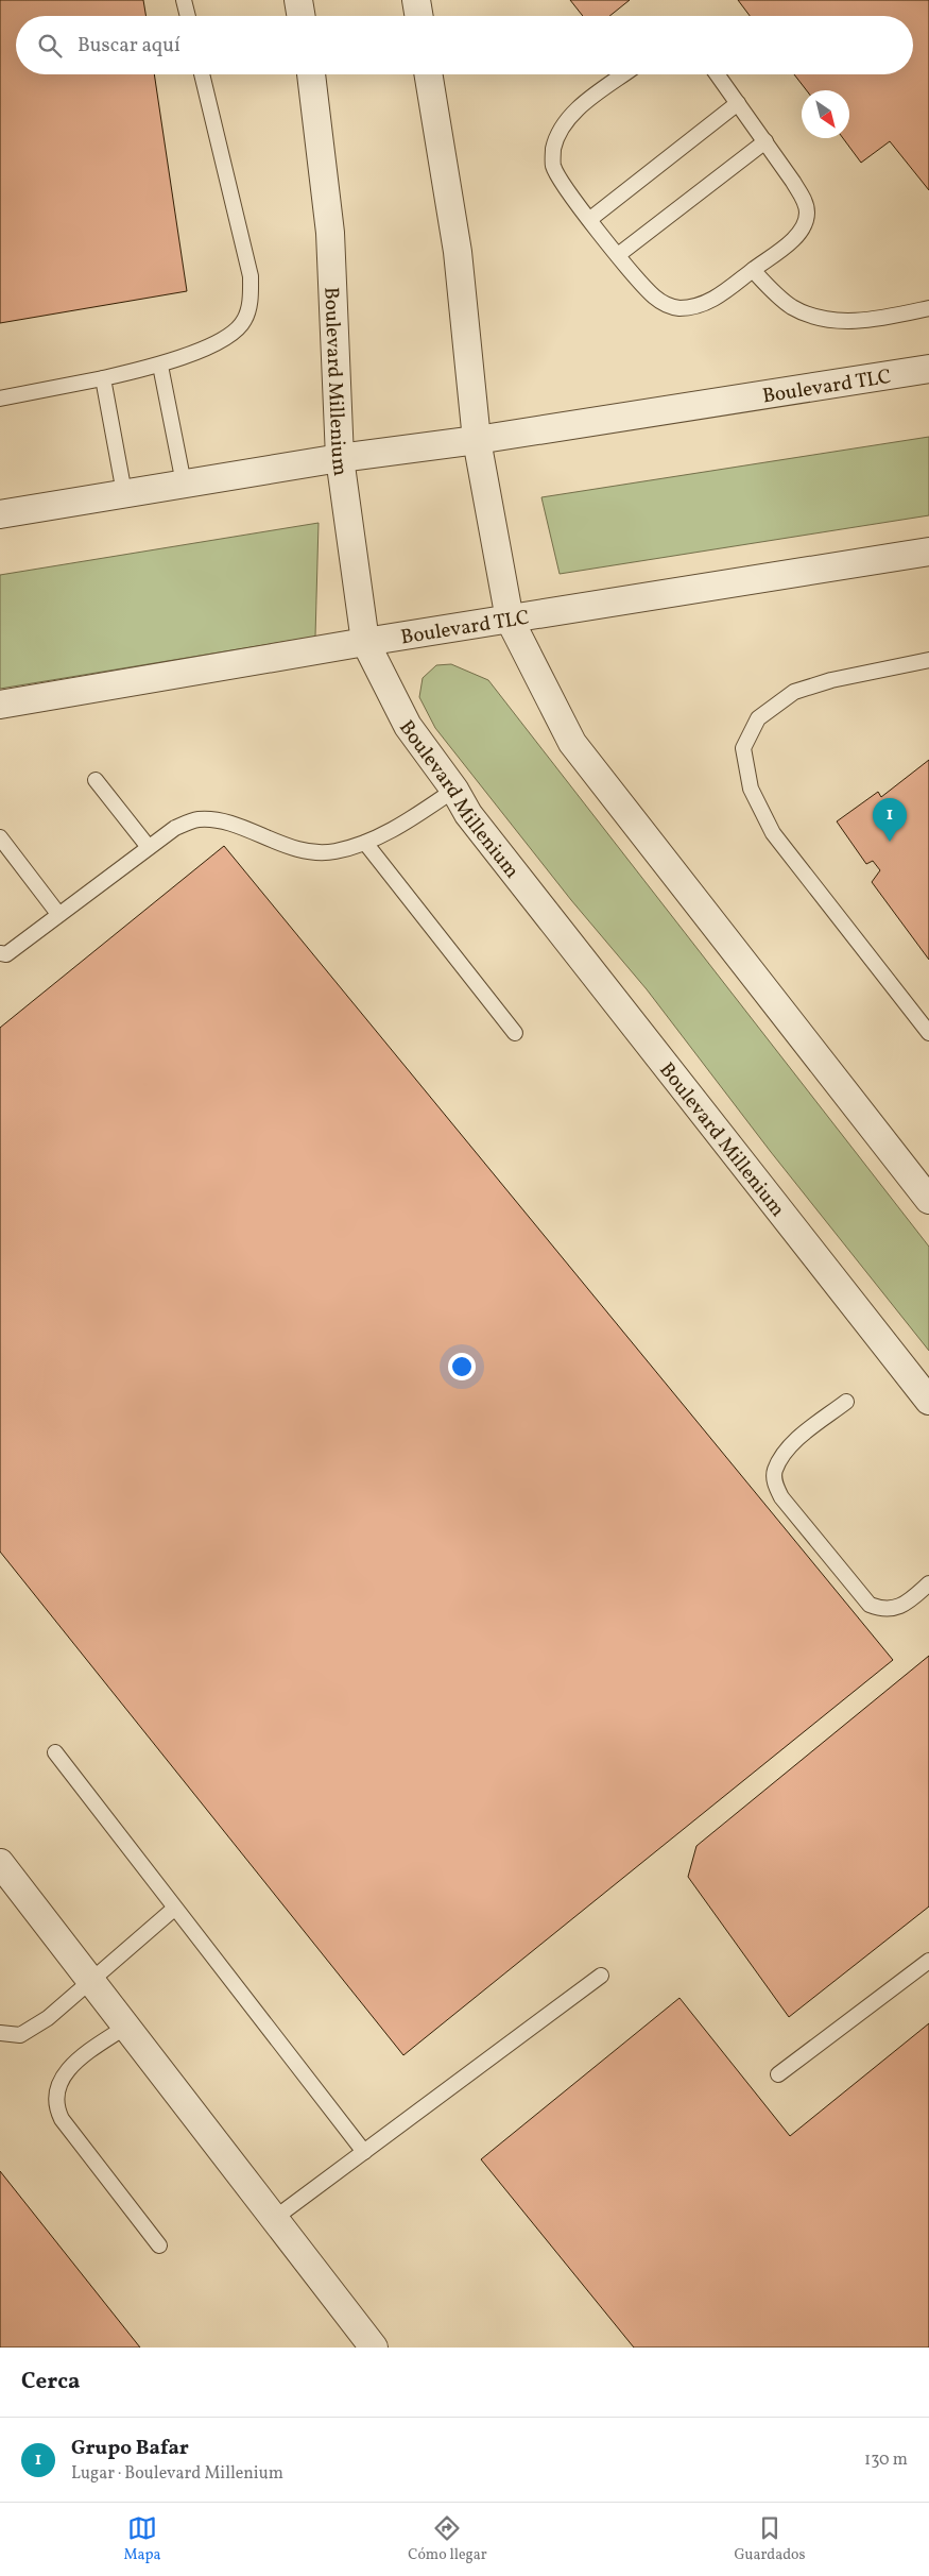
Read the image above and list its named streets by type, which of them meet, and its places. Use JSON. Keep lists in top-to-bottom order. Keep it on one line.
{"streets":{"street":["Boulevard Millenium","Boulevard TLC"]},"crossings":[["Boulevard Millenium","Boulevard TLC"]],"north":"bottom right","page":{"search":"Buscar aquí","pins":"1","heading":"Cerca","list":[{"mark":"1","name":"Grupo Bafar","note":"Lugar · Boulevard Millenium","value":"130 m"}],"nav":["Mapa","Cómo llegar","Guardados"]}}
